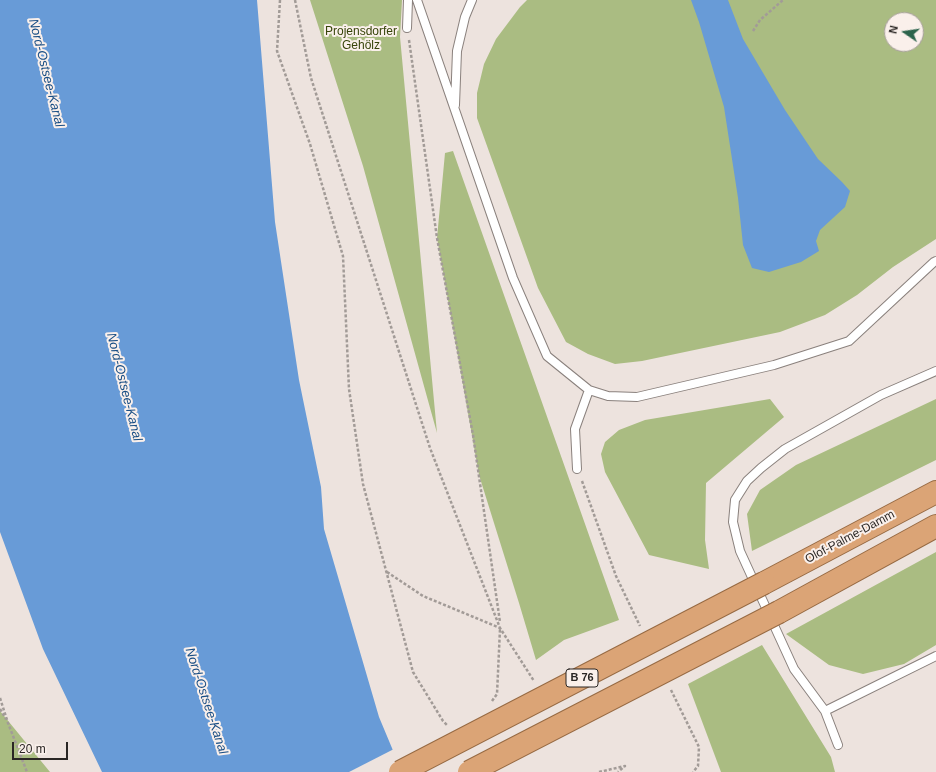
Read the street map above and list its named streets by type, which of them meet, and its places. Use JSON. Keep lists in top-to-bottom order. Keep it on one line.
{"streets":{"highway":["Olof-Palme-Damm","B 76"]},"water":["Nord-Ostsee-Kanal"],"parks":["Projensdorfer Gehölz"],"scale_bar":"20 m","north":"left"}
